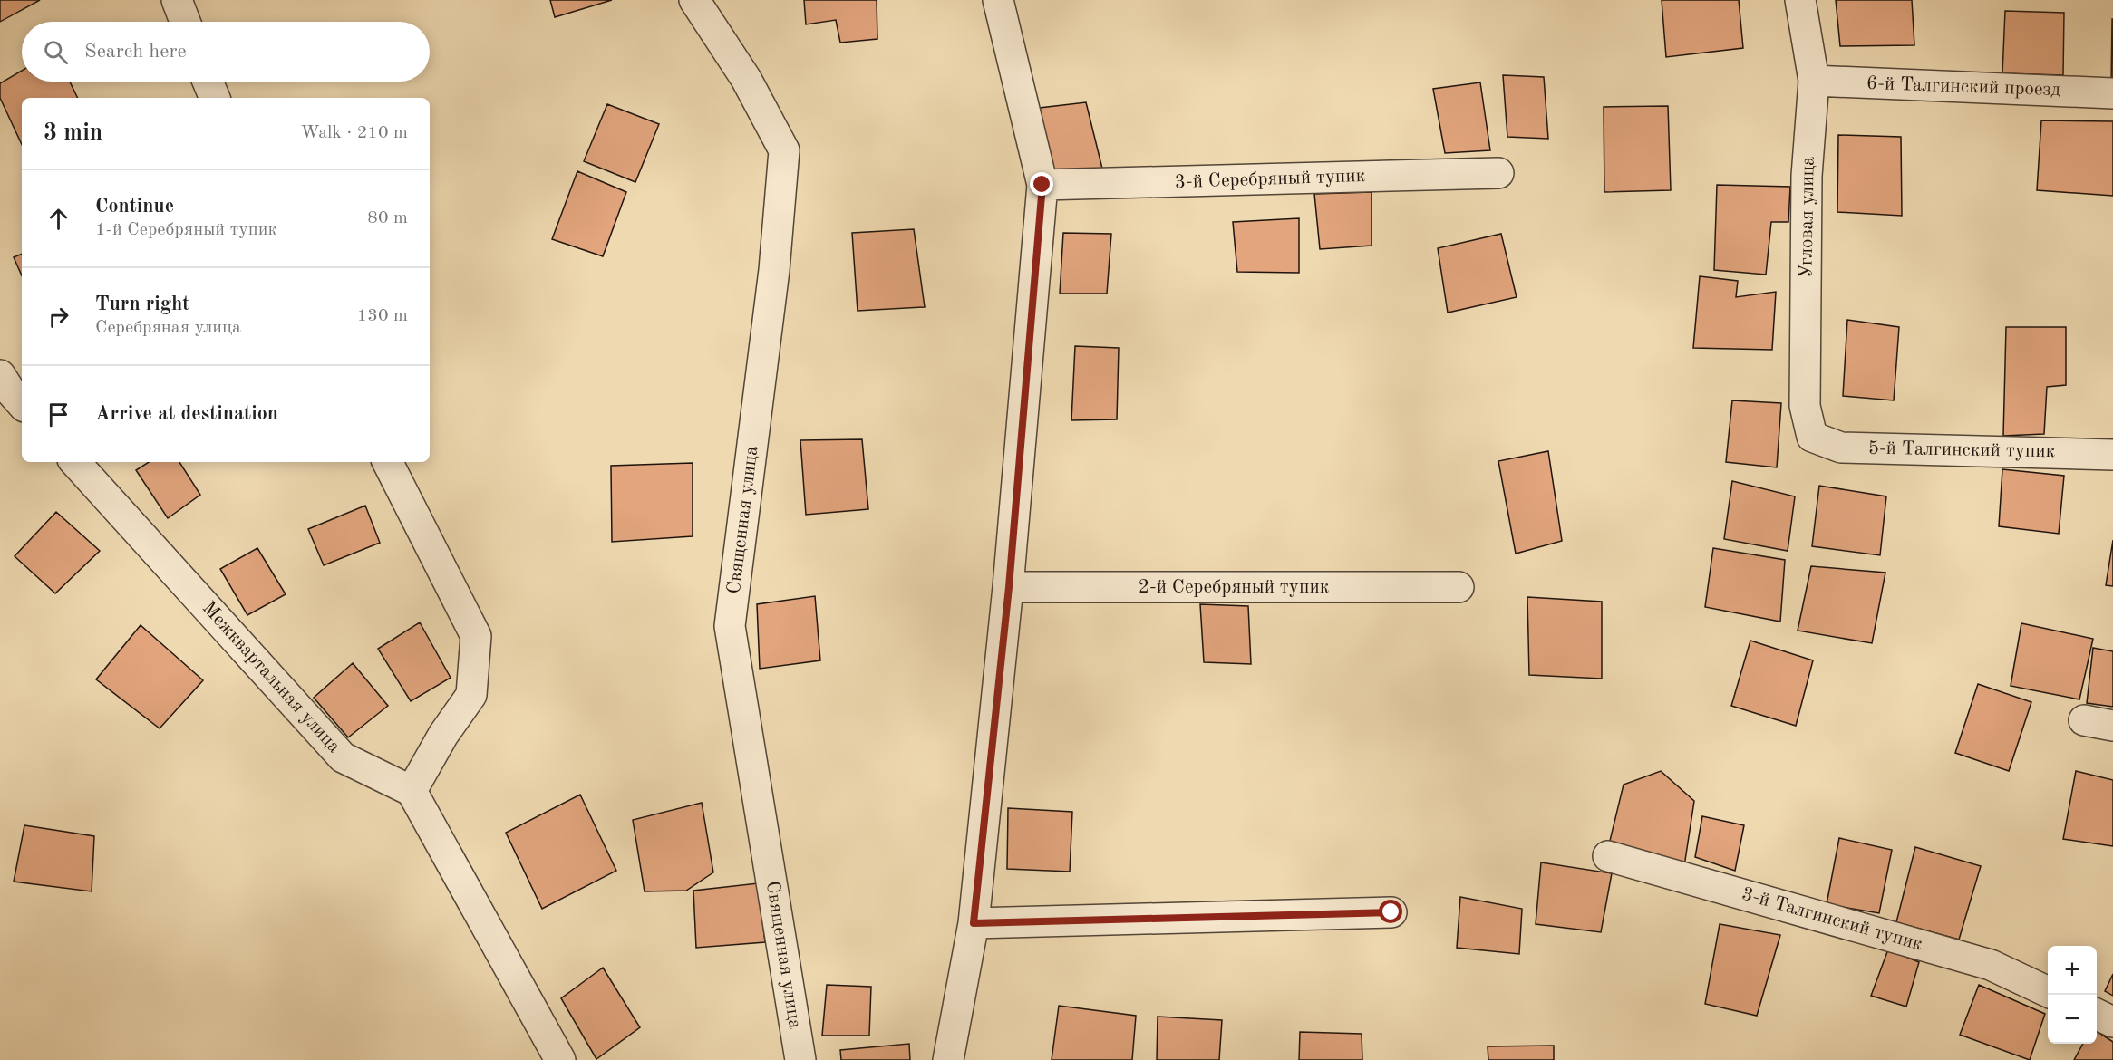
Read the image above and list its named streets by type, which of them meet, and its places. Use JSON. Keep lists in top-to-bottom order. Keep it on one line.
{"streets":{"street":["6-й Талгинский проезд","3-й Серебряный тупик","Угловая улица","5-й Талгинский тупик","Священная улица","2-й Серебряный тупик","Межквартальная улица","3-й Талгинский тупик"]},"crossings":[["6-й Талгинский проезд","Угловая улица"],["Угловая улица","5-й Талгинский тупик"]],"page":{"search":"Search here","heading":["3 min","Walk · 210 m"],"list":[["Continue","1-й Серебряный тупик","80 m"],["Turn right","Серебряная улица","130 m"],"Arrive at destination"],"map_buttons":["+","−"]}}
